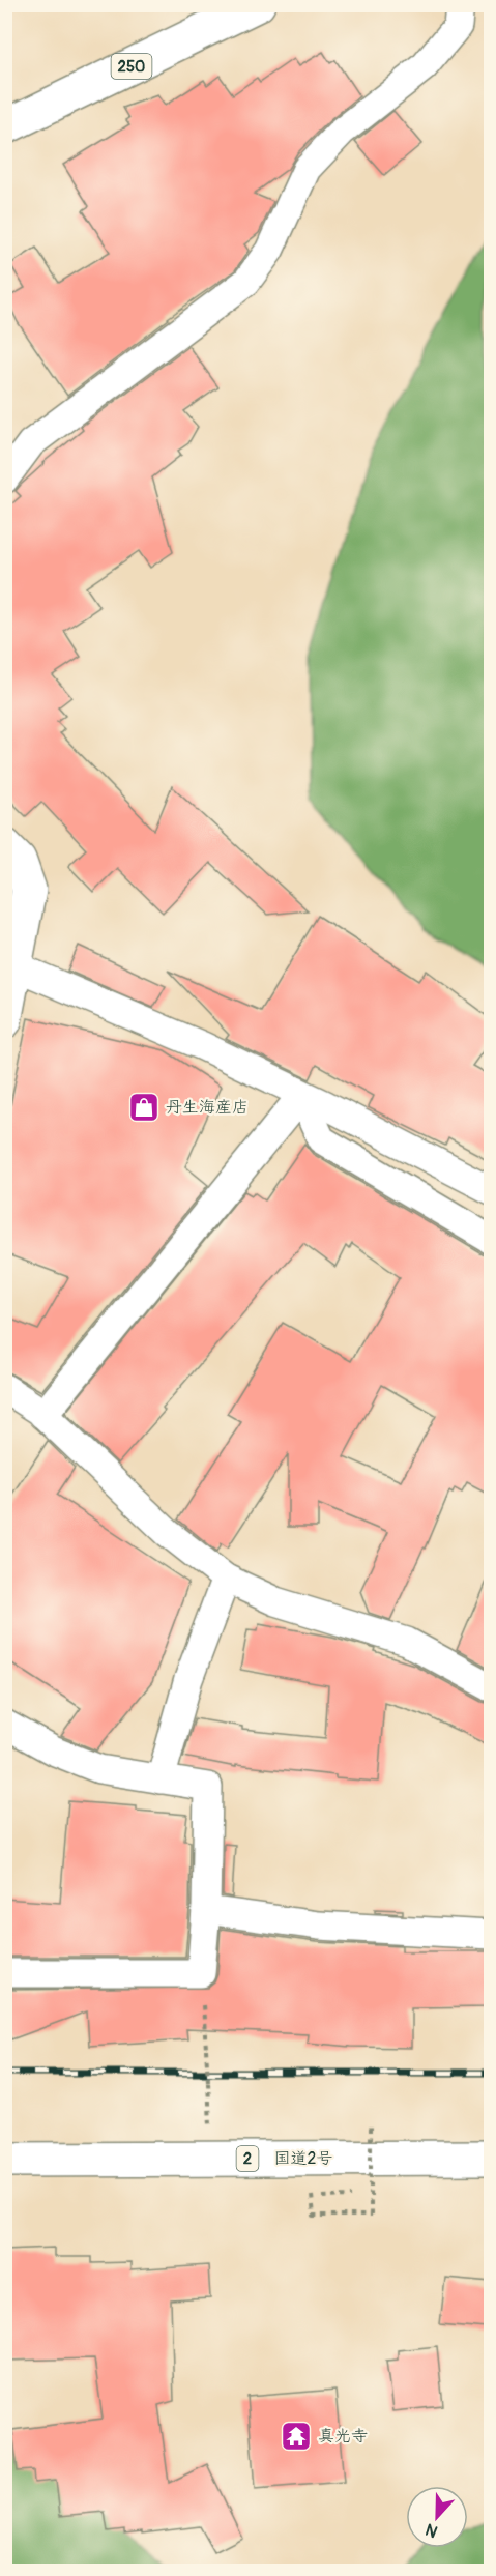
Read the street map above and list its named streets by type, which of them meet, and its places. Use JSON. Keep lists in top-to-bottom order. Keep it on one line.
{"streets":{"main road":["250","2","国道2号"]},"places":{"shop":["丹生海産店"],"temple":["真光寺"]},"north":"bottom"}
